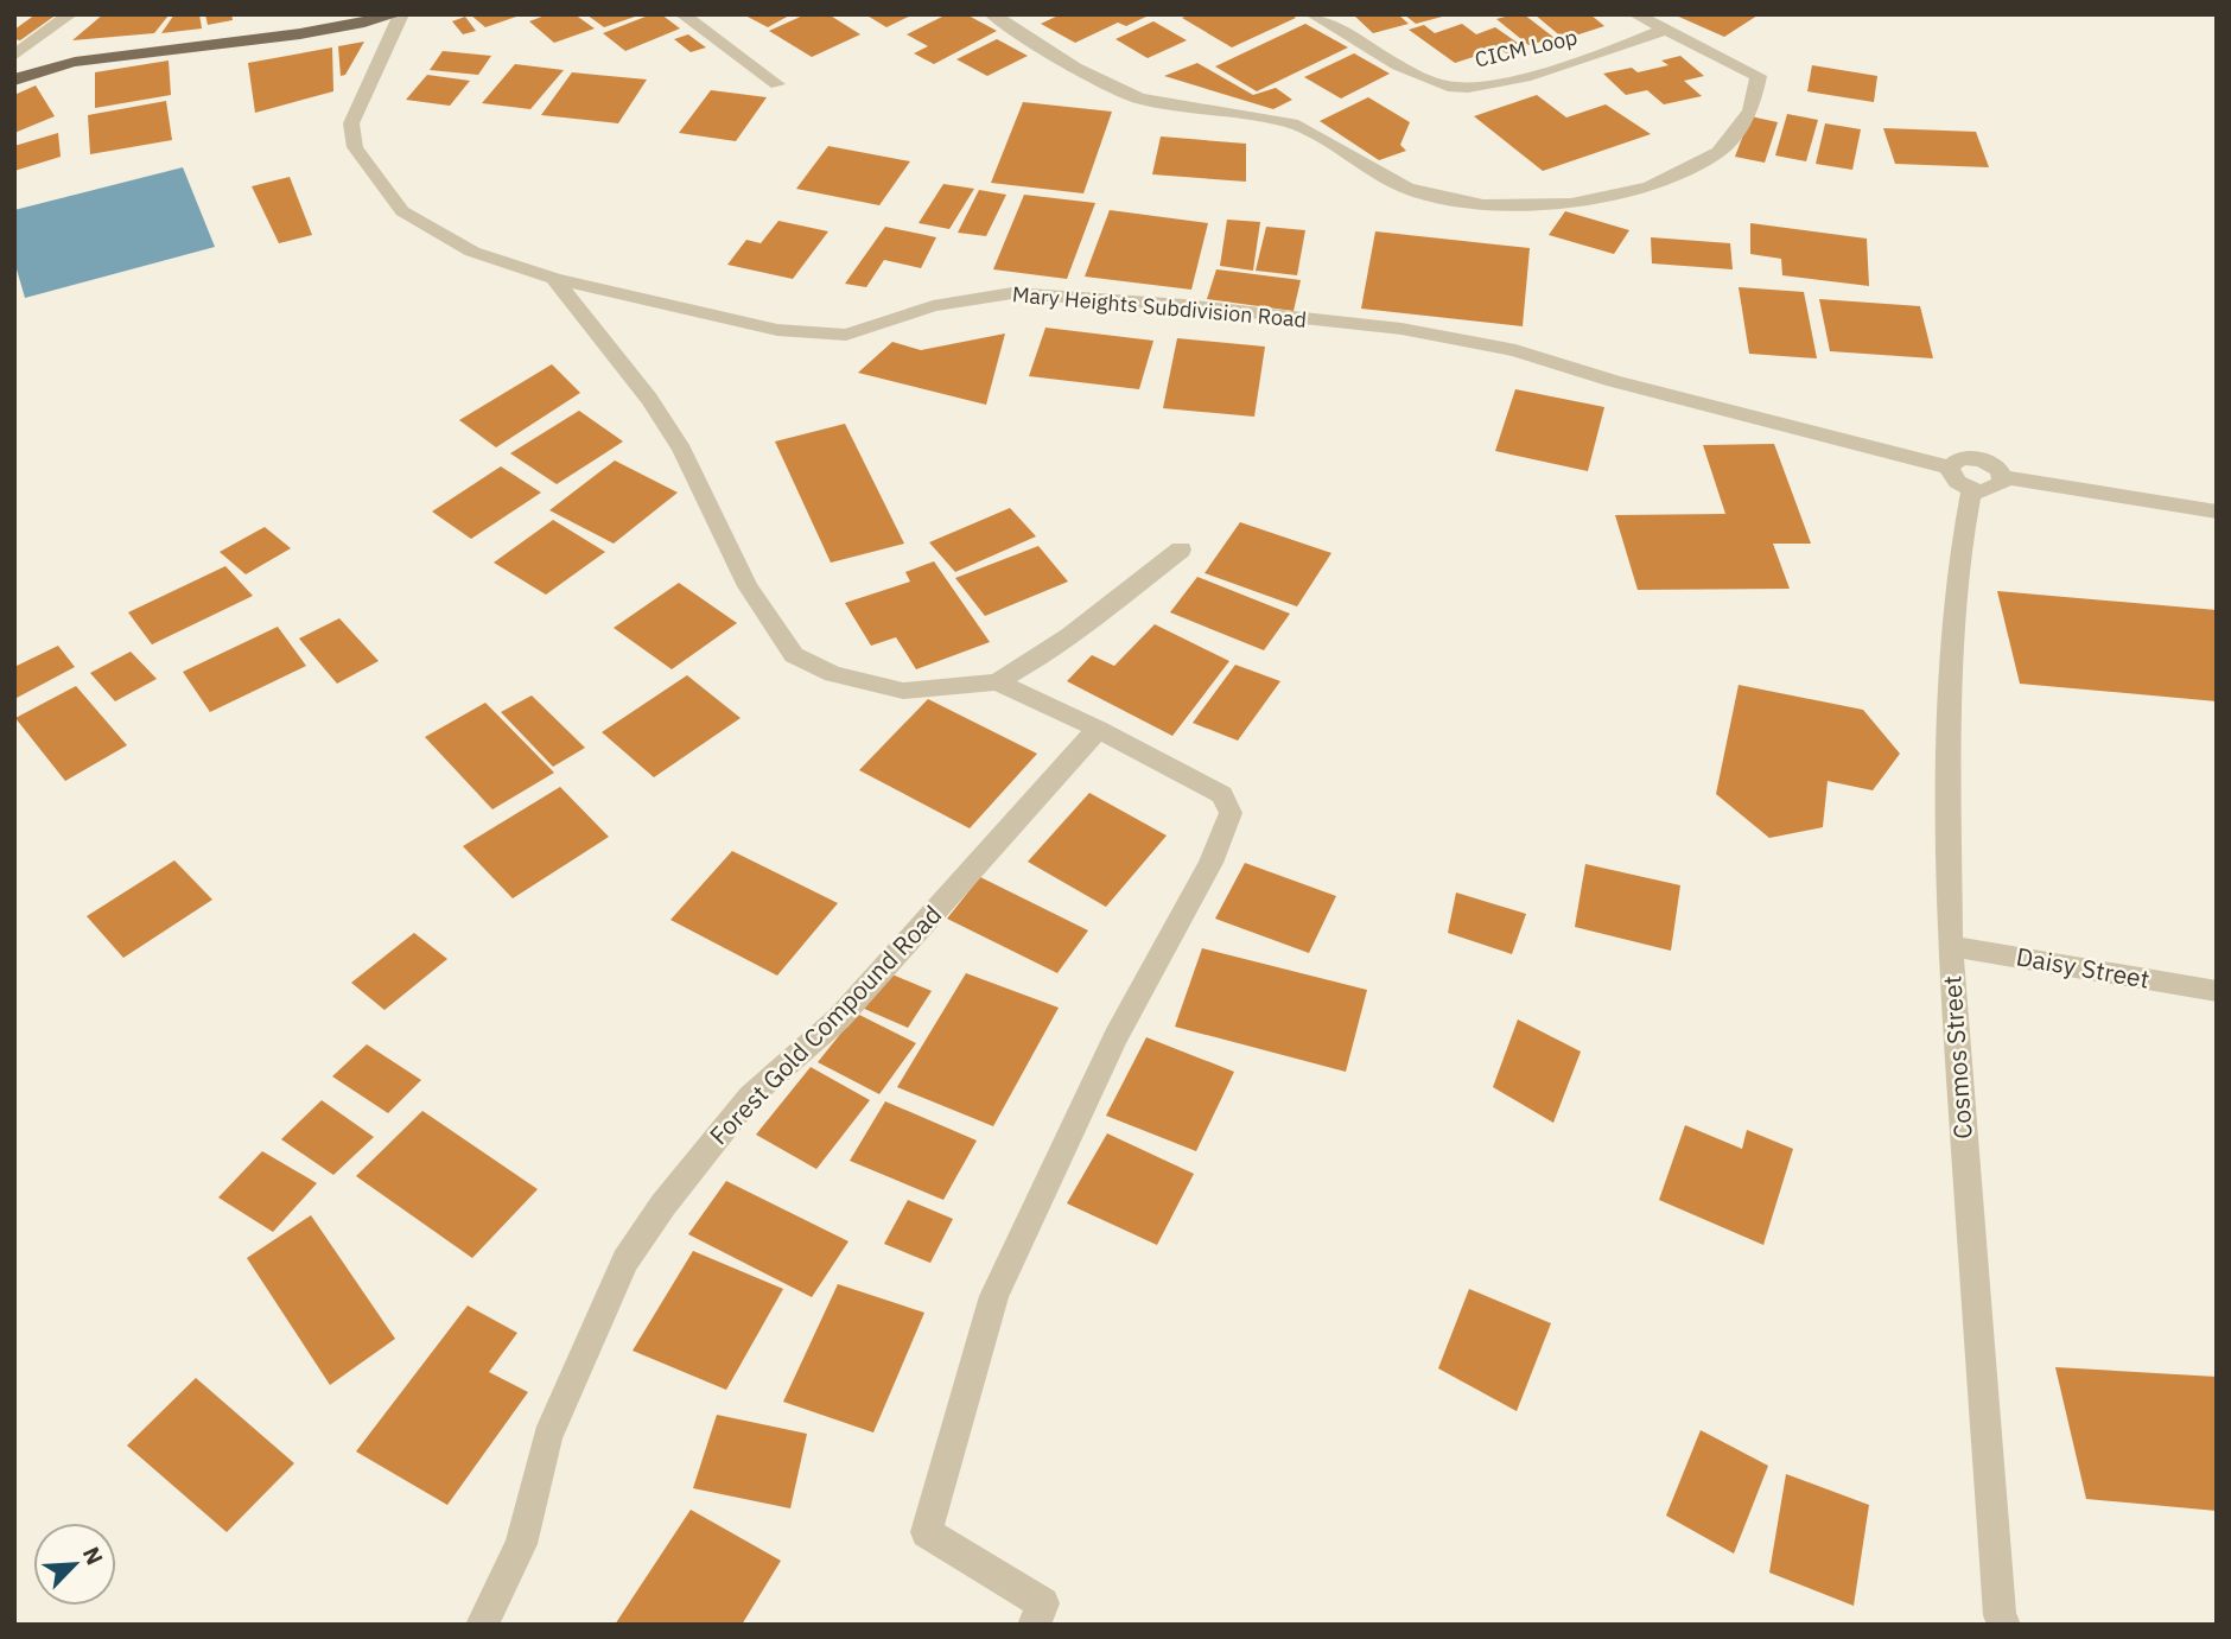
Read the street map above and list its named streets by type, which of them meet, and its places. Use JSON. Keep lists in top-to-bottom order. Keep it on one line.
{"streets":{"street":["CICM Loop","Mary Heights Subdivision Road","Daisy Street","Forest Gold Compound Road","Cosmos Street"]},"crossings":[["Daisy Street","Cosmos Street"]],"north":"top right"}
